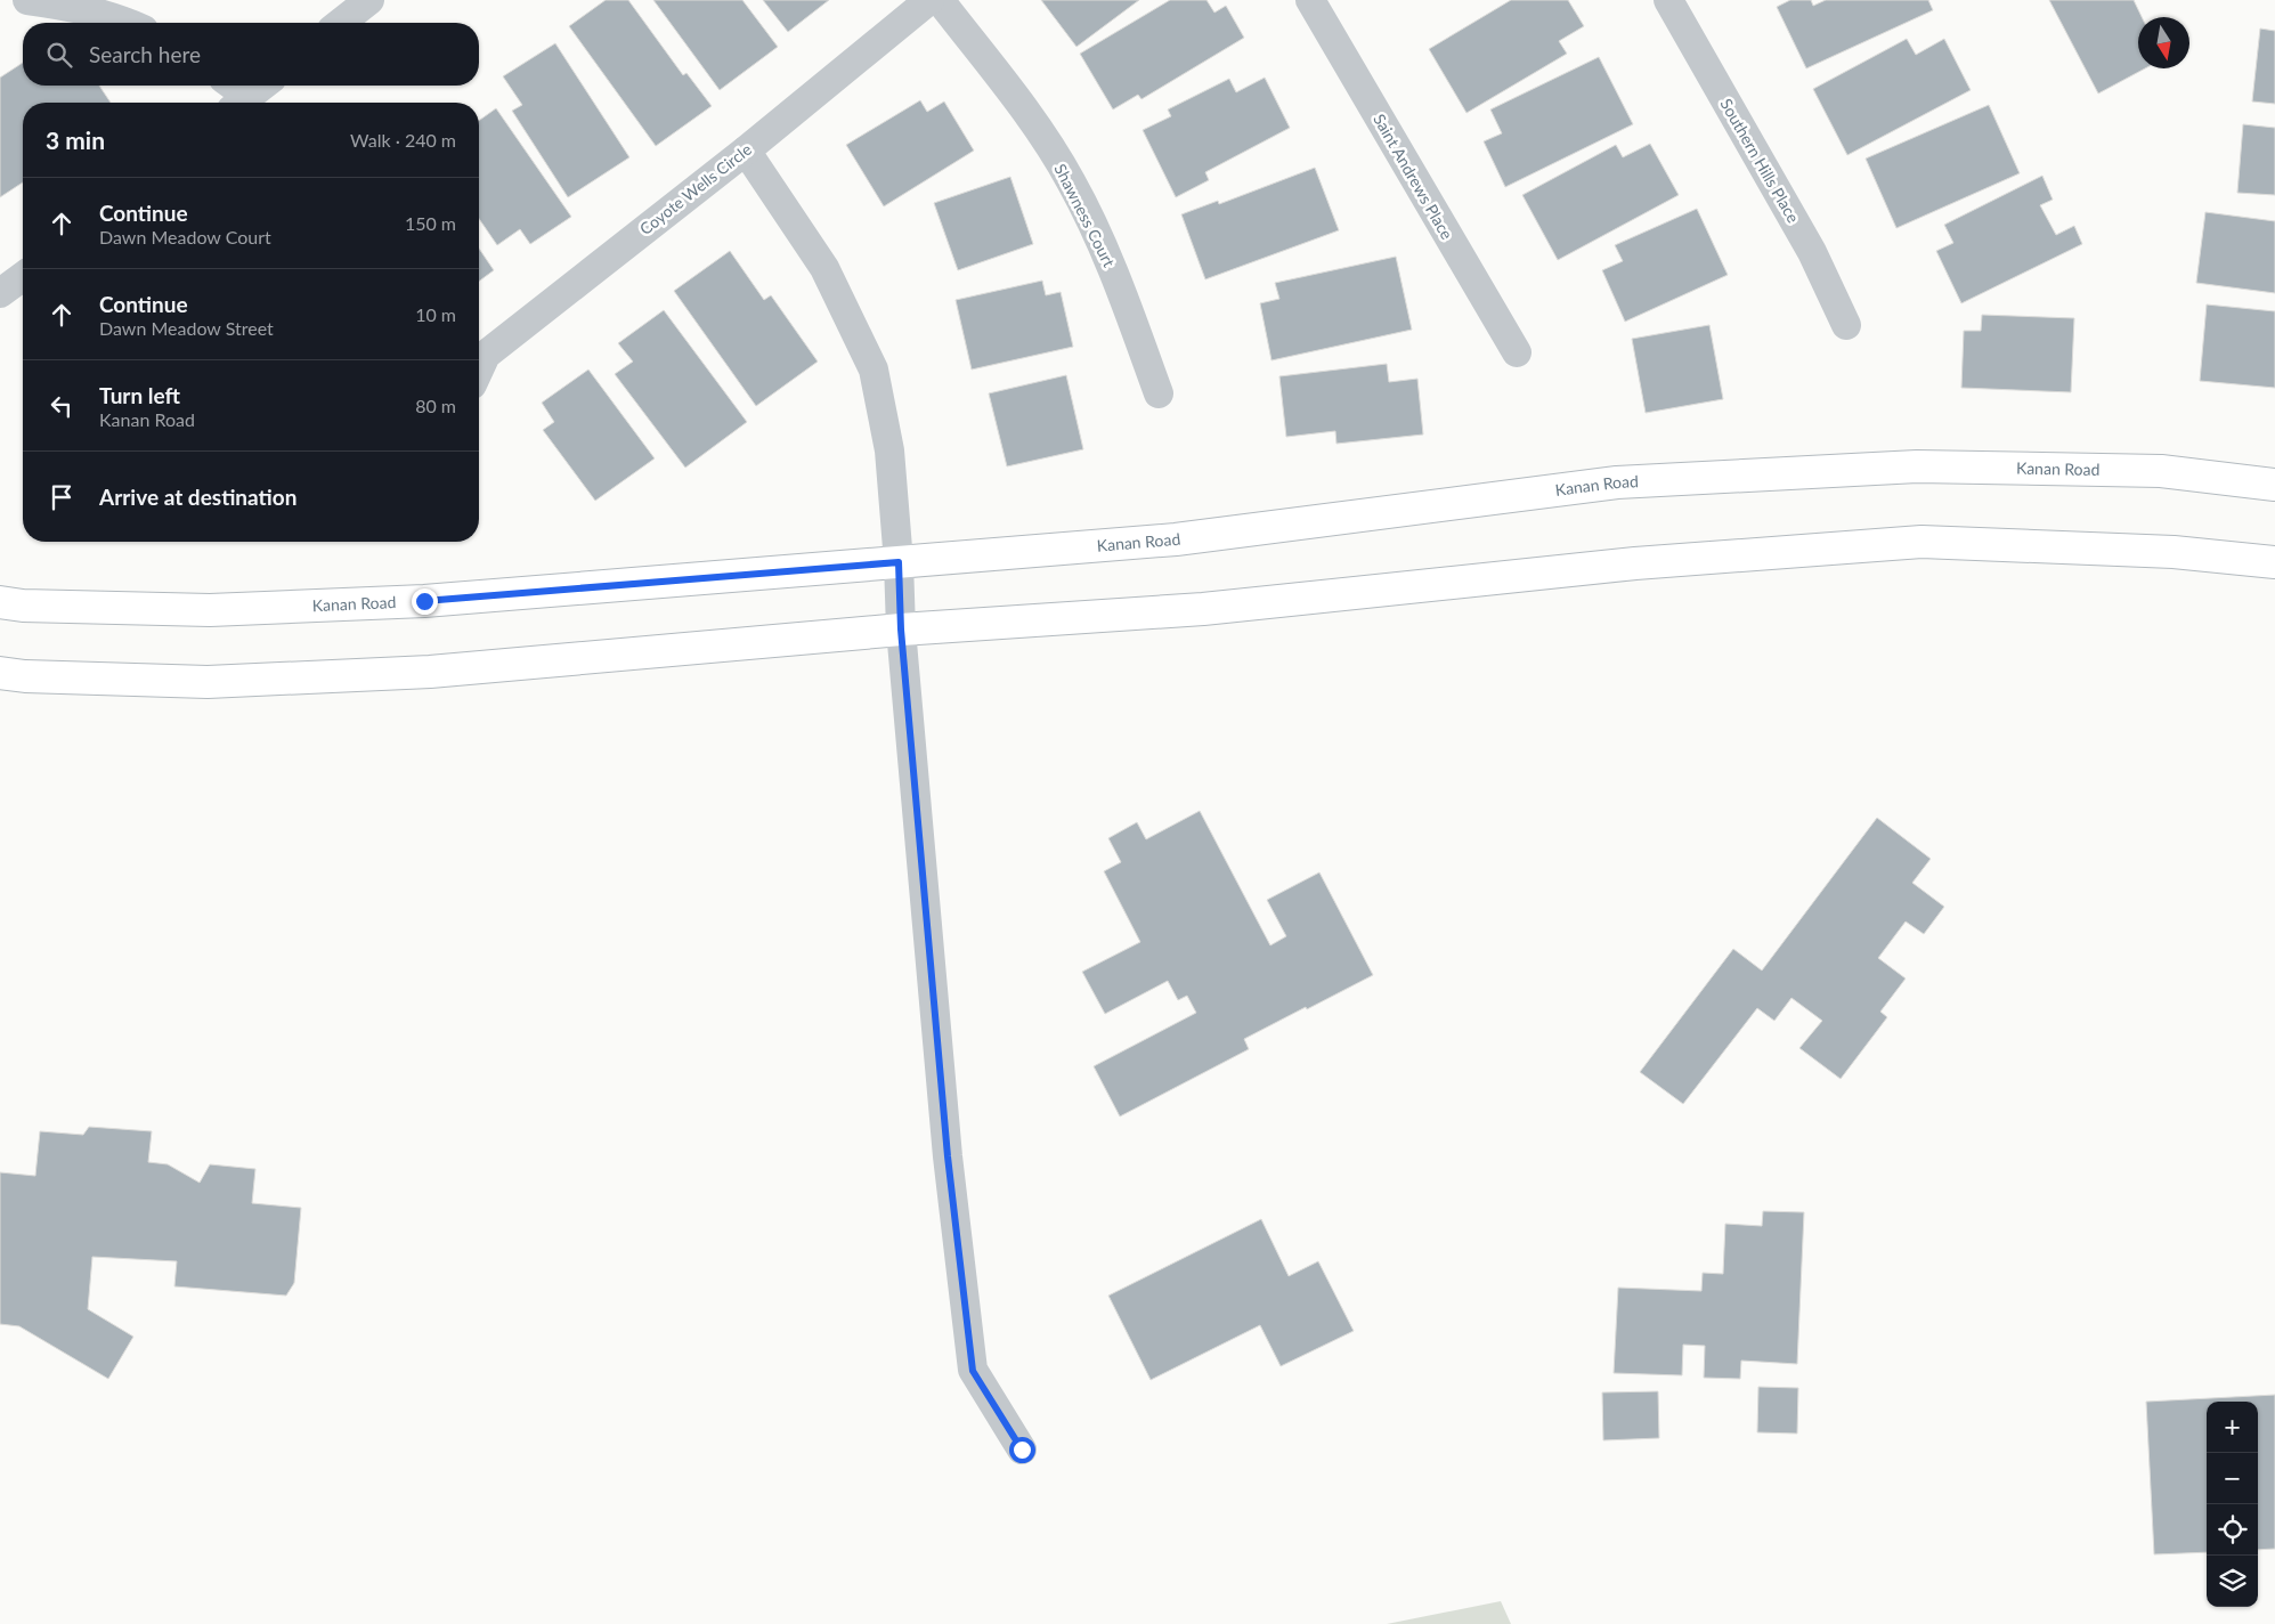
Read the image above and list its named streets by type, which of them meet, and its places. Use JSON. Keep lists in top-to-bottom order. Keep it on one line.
{"streets":{"main road":["Kanan Road"],"street":["Southern Hills Place","Saint Andrews Place","Coyote Wells Circle","Shawness Court"]},"north":"bottom","page":{"search":"Search here","heading":["3 min","Walk · 240 m"],"list":[["Continue","Dawn Meadow Court","150 m"],["Continue","Dawn Meadow Street","10 m"],["Turn left","Kanan Road","80 m"],"Arrive at destination"],"map_buttons":["+","−"]}}
